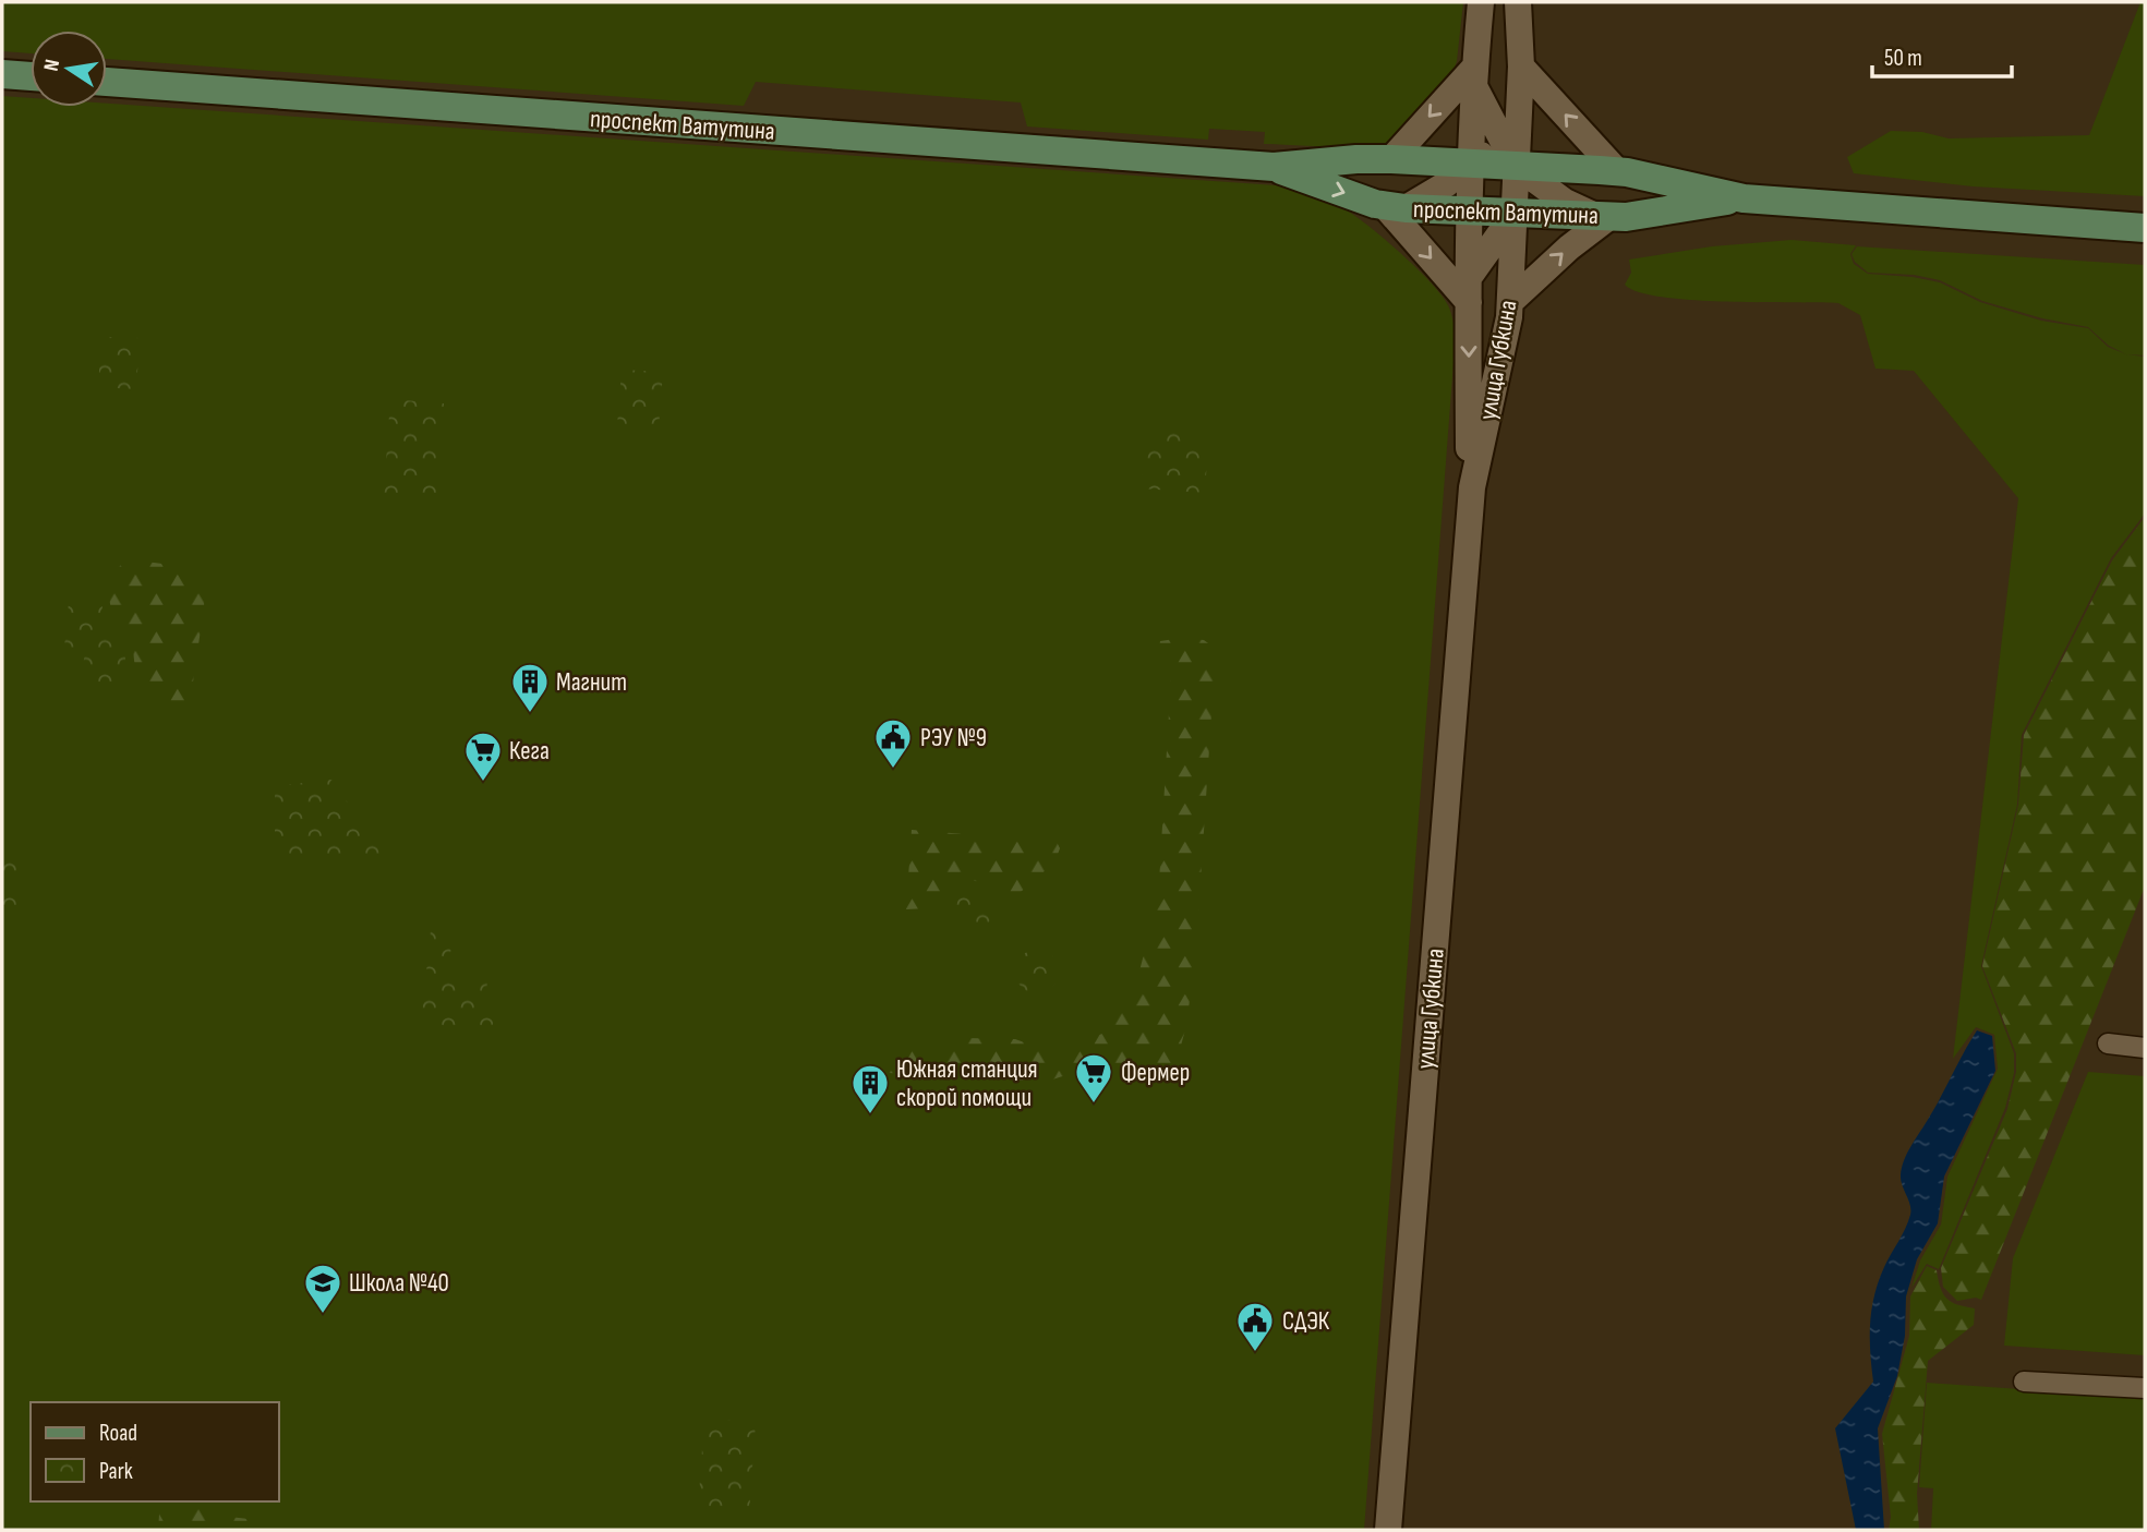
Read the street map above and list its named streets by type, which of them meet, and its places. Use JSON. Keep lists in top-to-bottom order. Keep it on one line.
{"streets":{"main road":["проспект Ватутина","улица Губкина"]},"crossings":[["проспект Ватутина","улица Губкина"]],"places":{"building":["Магнит","Южная станция скорой помощи"],"public building":["РЭУ №9","СДЭК"],"supermarket":["Кега","Фермер"],"school or university":["Школа №40"]},"legend":["Road","Park"],"scale_bar":"50 m","north":"left"}
